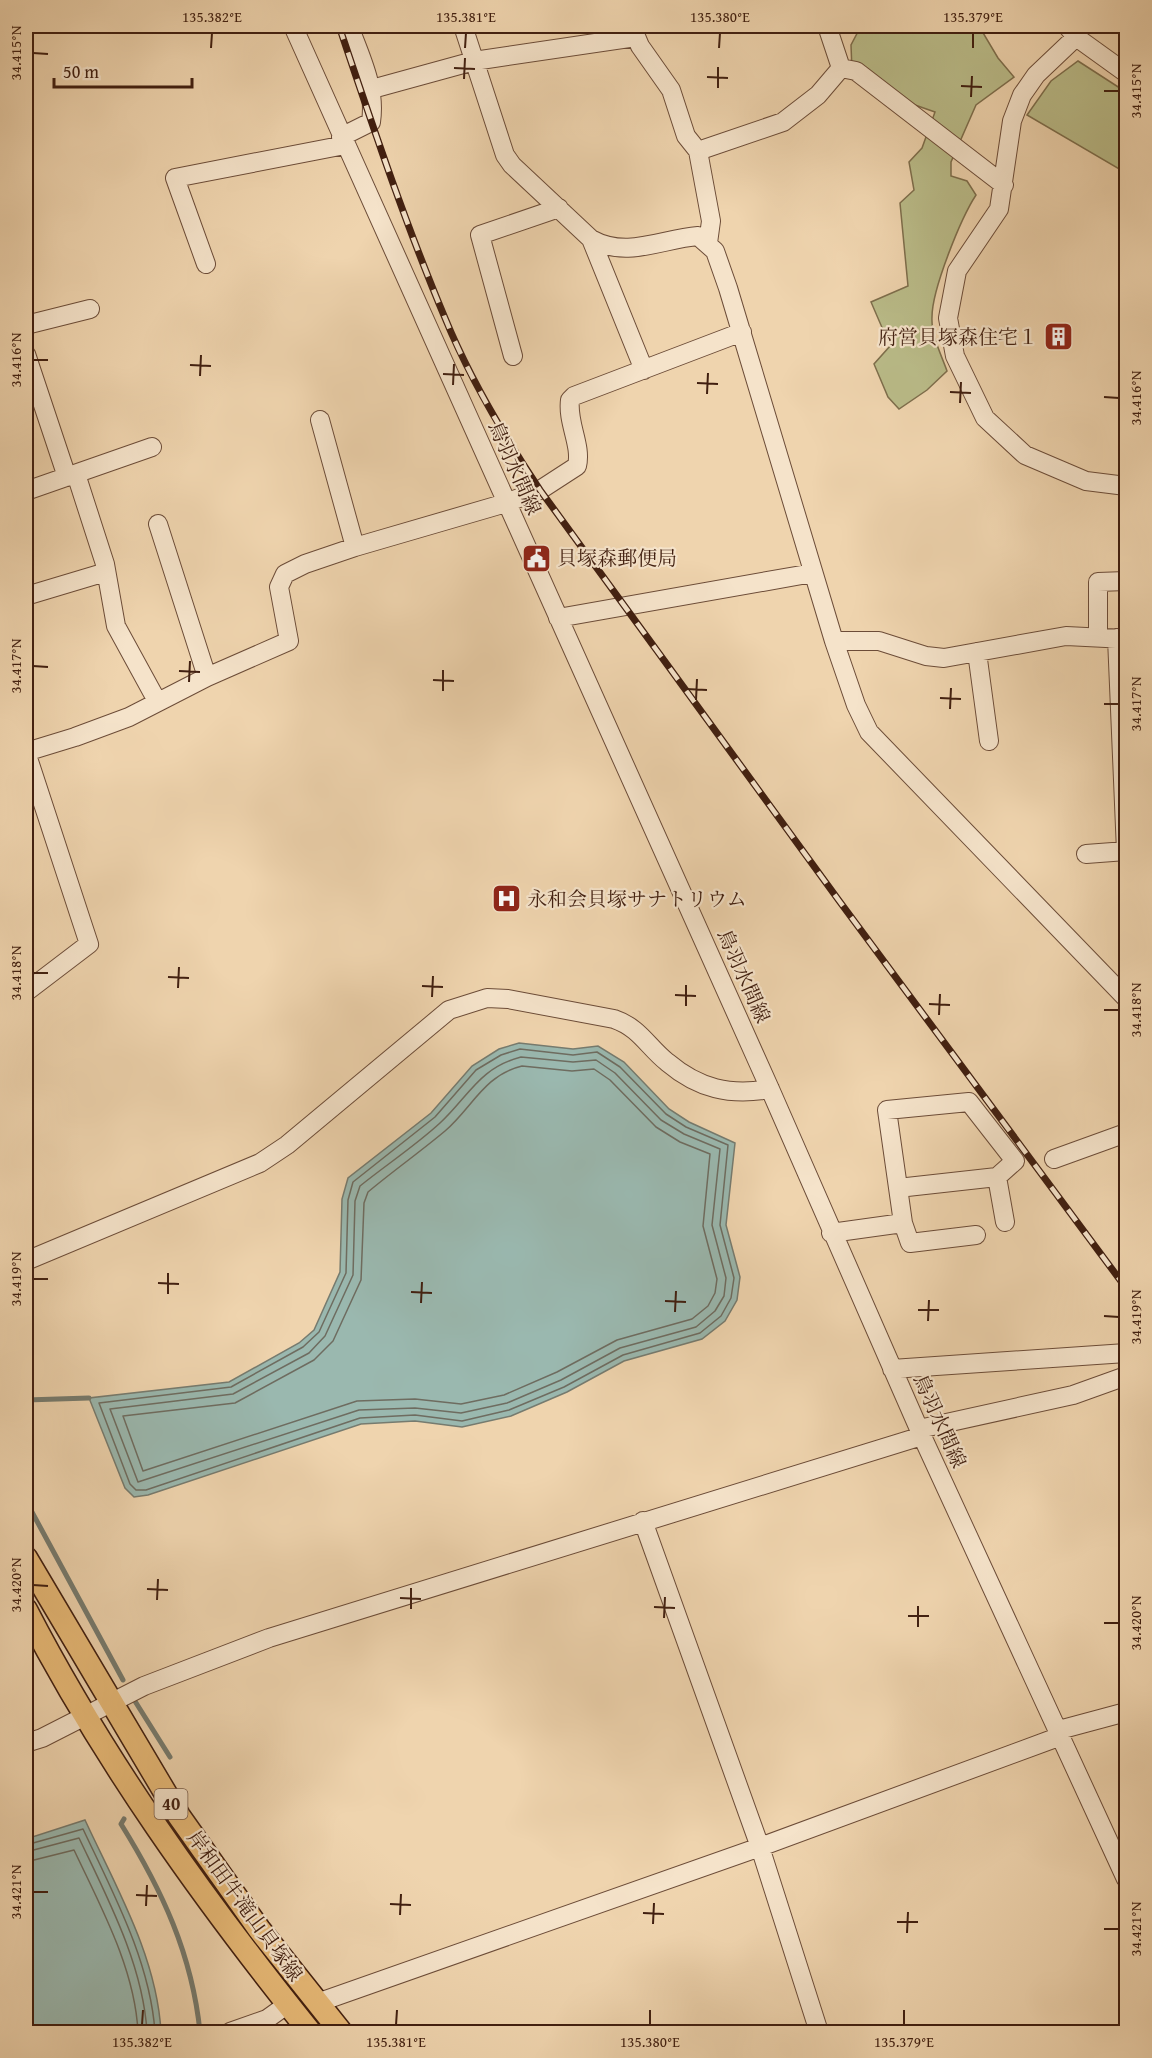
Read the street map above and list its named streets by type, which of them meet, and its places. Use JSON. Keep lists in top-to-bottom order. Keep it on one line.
{"streets":{"main road":["40","岸和田牛滝山貝塚線"],"street":["鳥羽水間線"]},"places":{"building":["府営貝塚森住宅１"],"public building":["貝塚森郵便局"],"hospital":["永和会貝塚サナトリウム"]},"scale_bar":"50 m","coordinates":["135.382°E","135.381°E","135.380°E","135.379°E","34.415°N","34.416°N","34.417°N","34.418°N","34.419°N","34.420°N","34.421°N"]}
